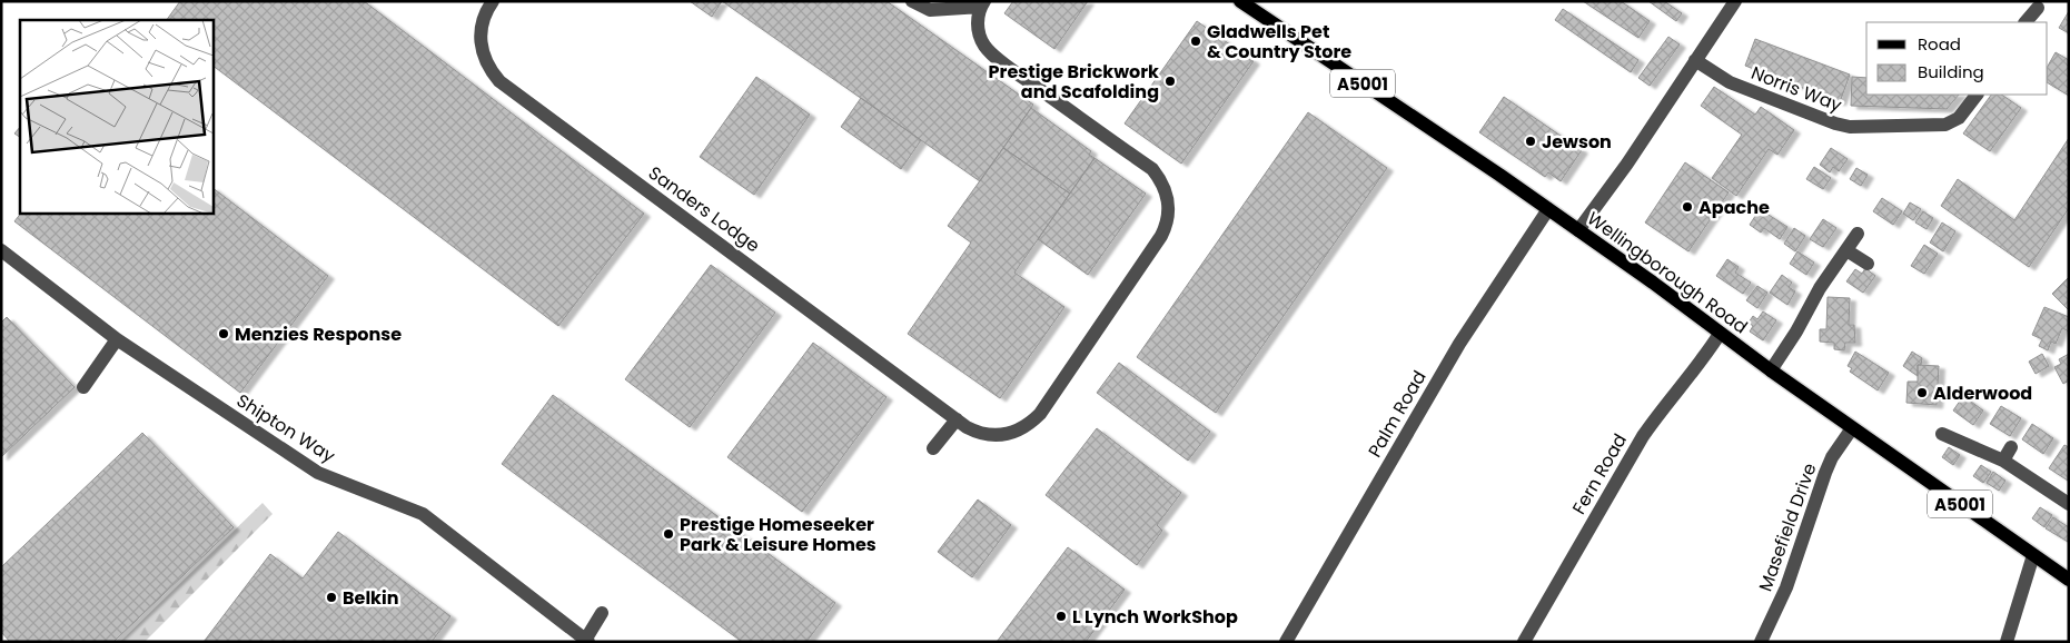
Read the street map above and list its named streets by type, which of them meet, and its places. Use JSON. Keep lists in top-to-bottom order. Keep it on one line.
{"streets":{"main road":["A5001","Wellingborough Road"],"street":["Norris Way","Sanders Lodge","Palm Road","Shipton Way","Fern Road","Masefield Drive"]},"crossings":[["Wellingborough Road","Palm Road"],["Wellingborough Road","Fern Road"],["Wellingborough Road","Masefield Drive"]],"places":["Gladwells Pet & Country Store","Prestige Brickwork and Scafolding","Jewson","Apache","Menzies Response","Alderwood","Prestige Homeseeker Park & Leisure Homes","Belkin","L Lynch WorkShop"],"legend":["Road","Building"]}
